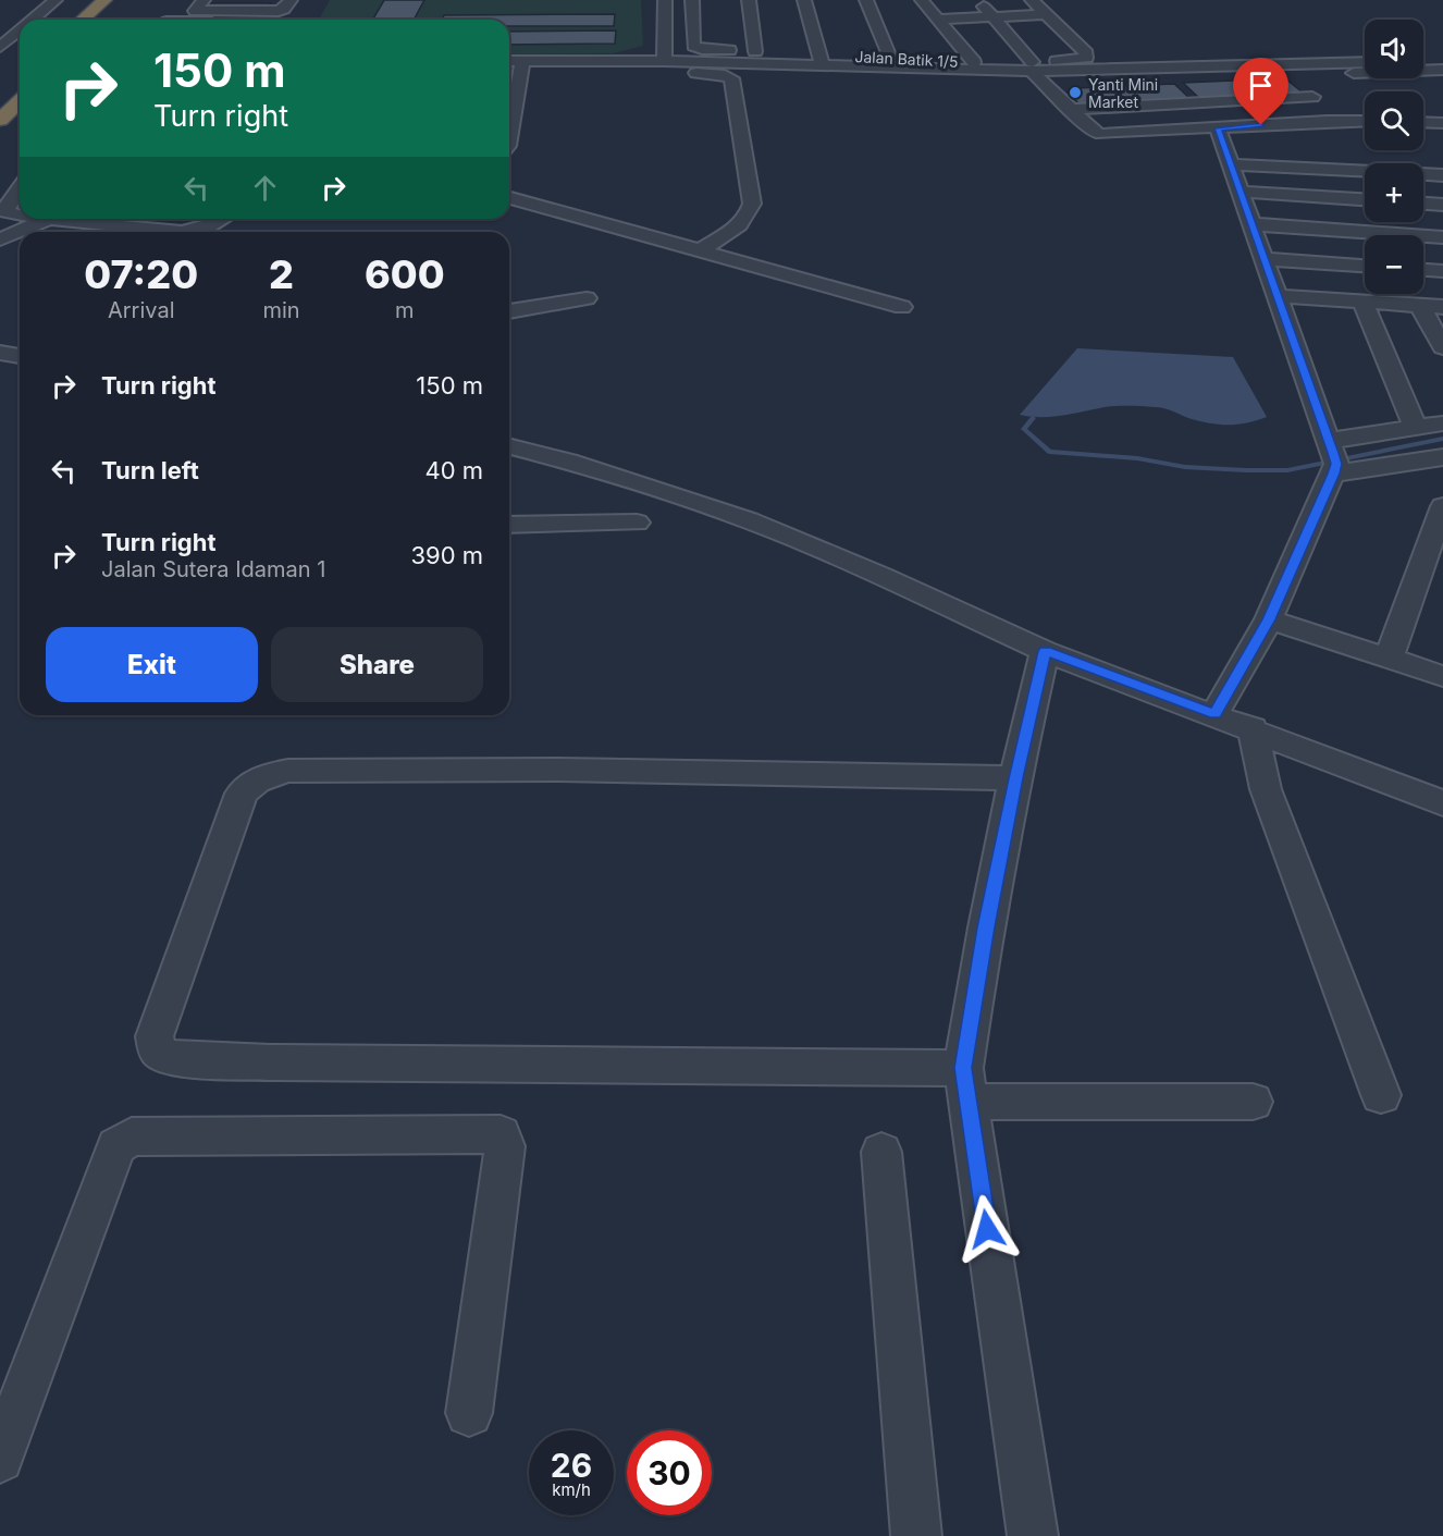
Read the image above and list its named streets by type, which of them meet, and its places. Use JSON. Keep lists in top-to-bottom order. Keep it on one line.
{"streets":{"street":["Jalan Batik 1/5"]},"places":["Yanti Mini Market"],"page":{"map_buttons":["+","−"],"turn":["150 m","Turn right"],"eta":["07:20","Arrival","2","min","600","m"],"list":[{"name":"Turn right","value":"150 m"},{"name":"Turn left","value":"40 m"},{"name":"Turn right","note":"Jalan Sutera Idaman 1","value":"390 m"}],"buttons":["Exit","Share"],"speed":"26 km/h","limit":"30"}}
